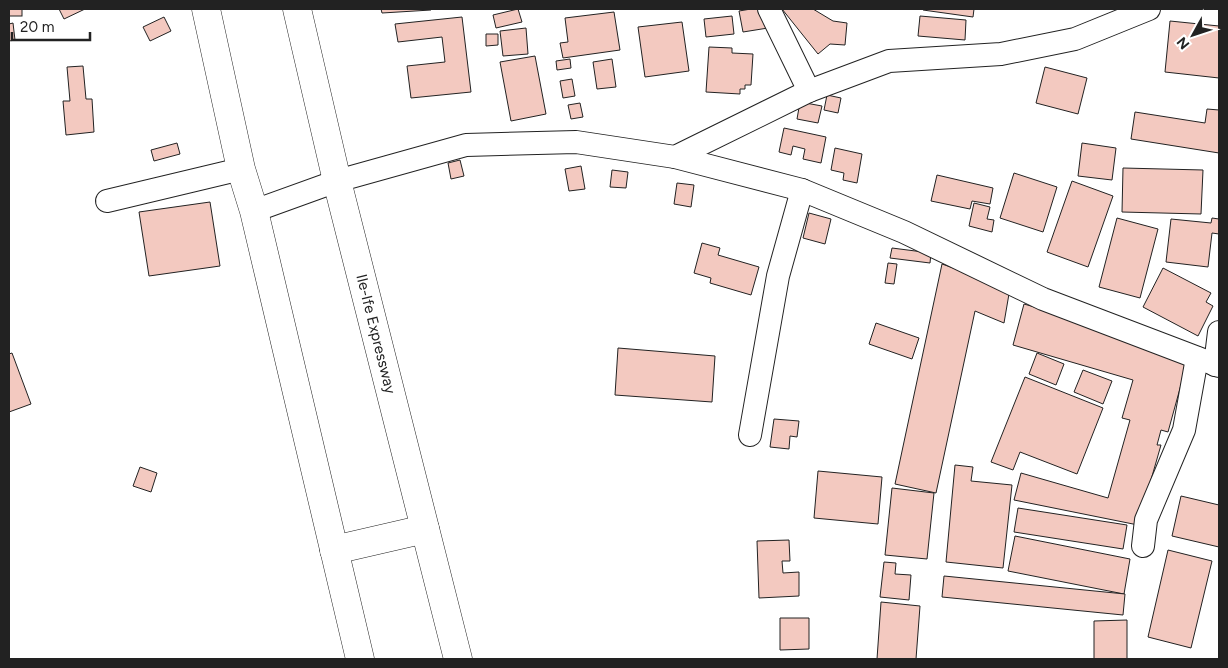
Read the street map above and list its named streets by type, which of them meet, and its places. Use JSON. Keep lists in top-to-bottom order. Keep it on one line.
{"streets":{"highway":["Ile-Ife Expressway"]},"scale_bar":"20 m","north":"bottom left"}
